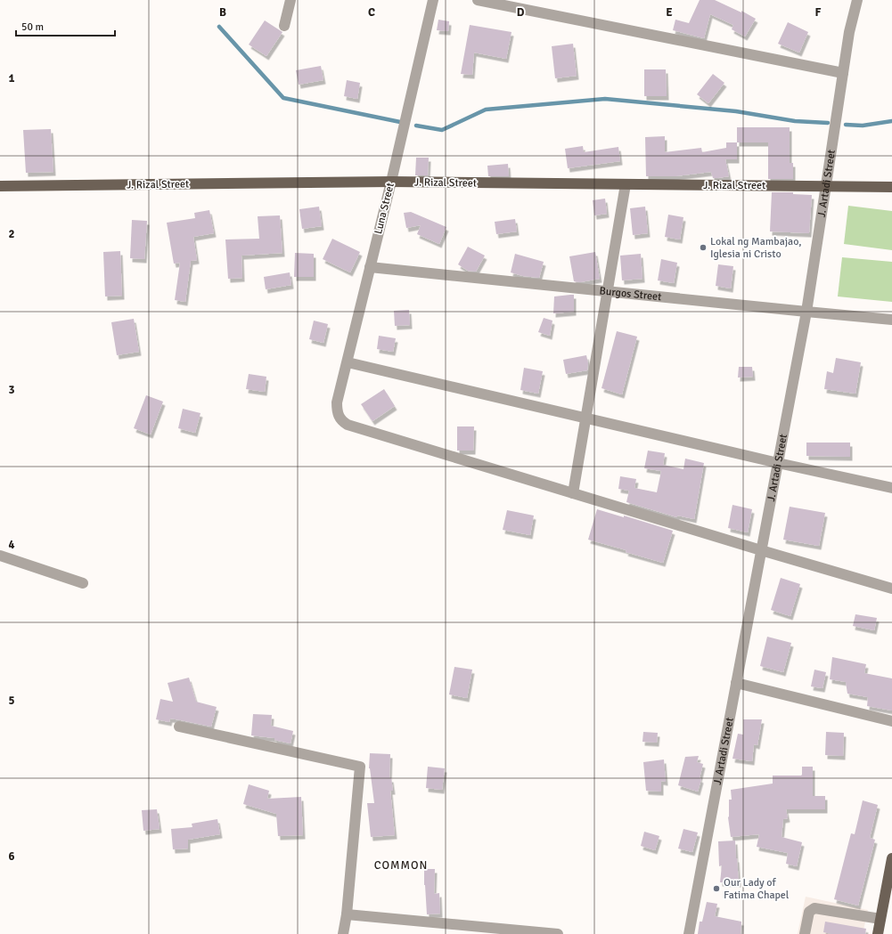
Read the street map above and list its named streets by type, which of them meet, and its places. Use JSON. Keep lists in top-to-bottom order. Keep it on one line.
{"streets":{"main road":["J. Rizal Street"],"street":["J. Artadi Street","Luna Street","Burgos Street"]},"crossings":[["J. Rizal Street","J. Artadi Street"],["J. Rizal Street","Luna Street"],["J. Artadi Street","Burgos Street"],["Luna Street","Burgos Street"]],"districts":["COMMON"],"places":["Lokal ng Mambajao, Iglesia ni Cristo","Our Lady of Fatima Chapel"],"scale_bar":"50 m","grid":{"columns":["B","C","D","E","F"],"rows":["1","2","3","4","5","6"]}}
